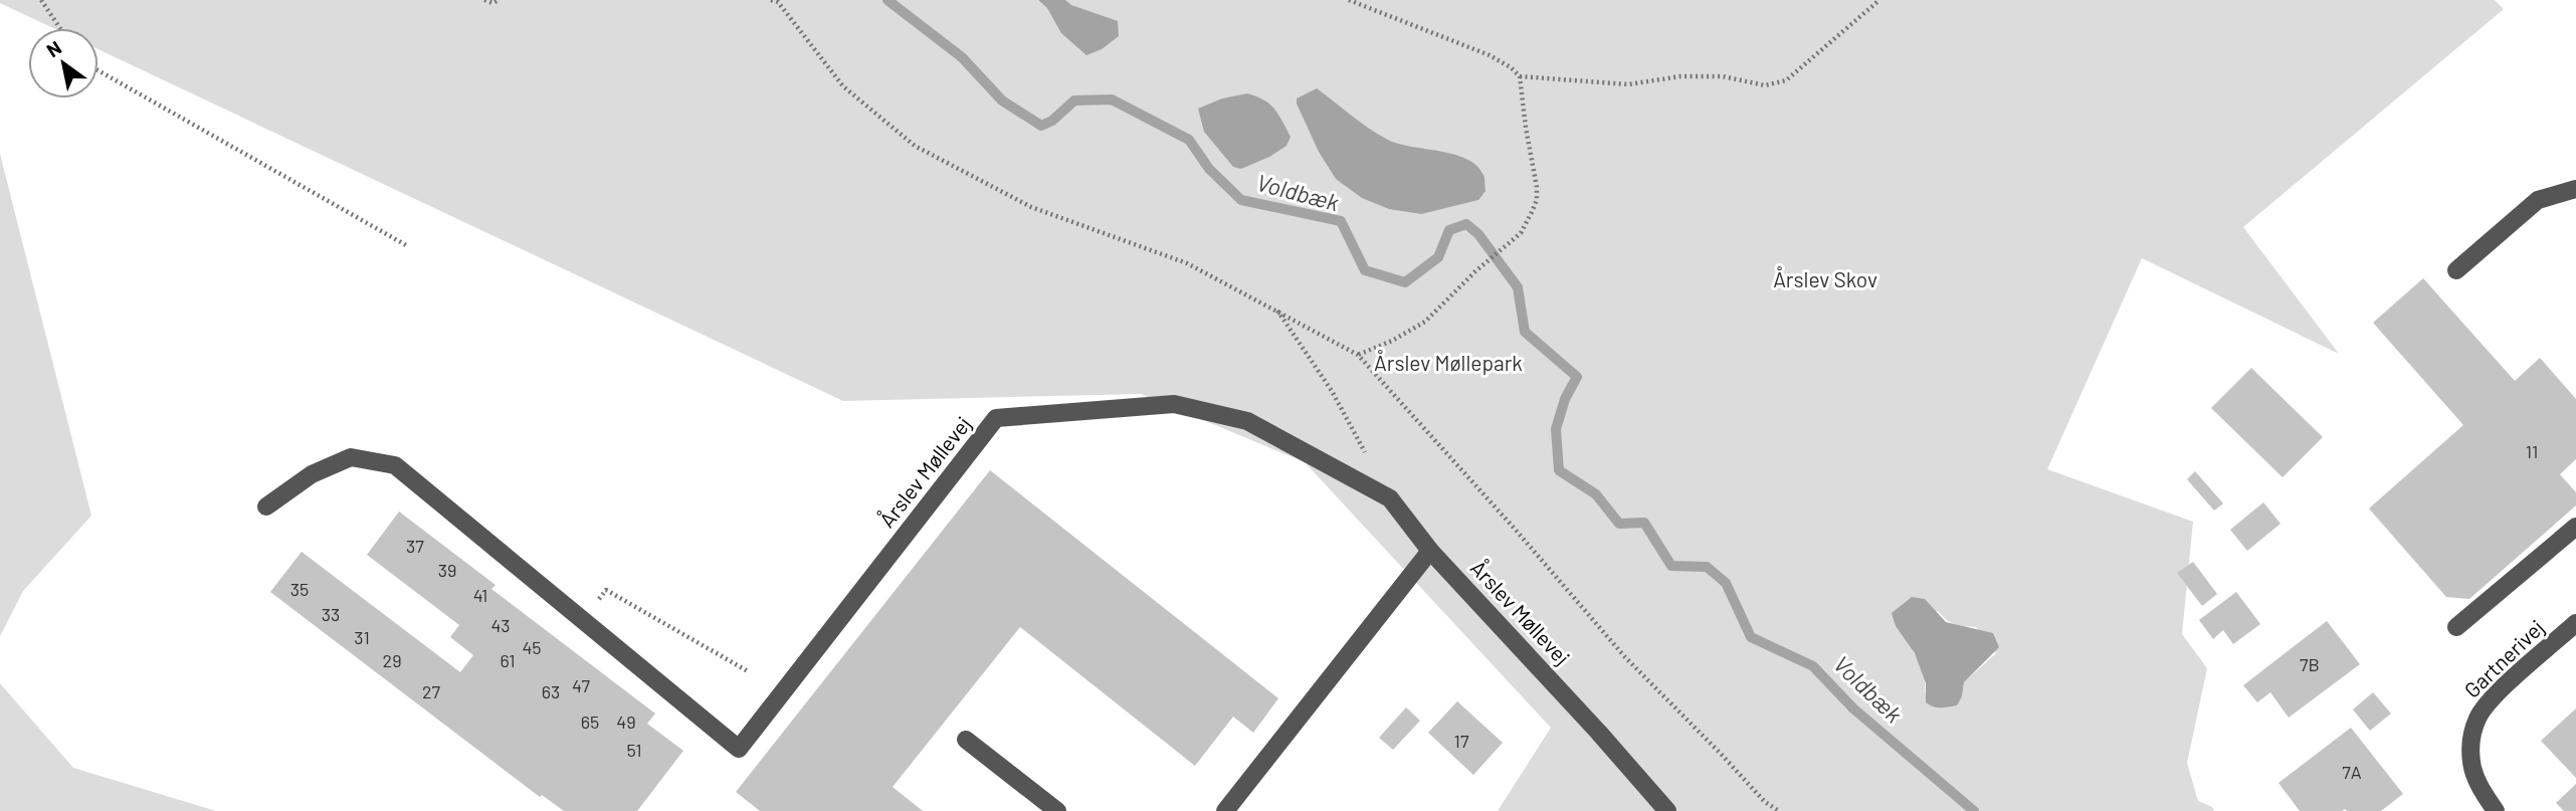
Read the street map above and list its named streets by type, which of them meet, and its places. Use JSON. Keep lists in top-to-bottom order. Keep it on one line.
{"streets":{"street":["Årslev Møllevej","Gartnerivej"]},"water":["Voldbæk"],"parks":["Årslev Skov","Årslev Møllepark"],"house_numbers":["11","37","39","35","41","33","43","31","45","29","61","7B","47","27","63","65","49","17","51","7A"],"north":"top left"}
